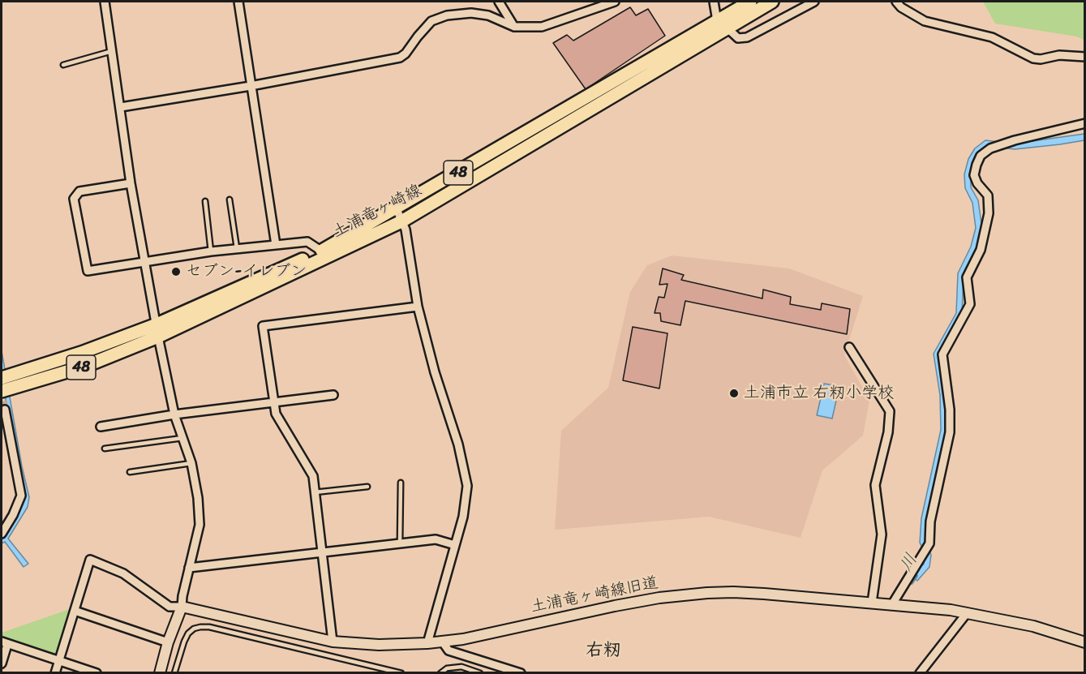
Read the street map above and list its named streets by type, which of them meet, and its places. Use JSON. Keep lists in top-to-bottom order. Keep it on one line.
{"streets":{"main road":["48","土浦竜ヶ崎線"],"street":["土浦竜ヶ崎線旧道"]},"districts":["右籾"],"water":["川"],"places":["セブン-イレブン","土浦市立 右籾小学校"]}
